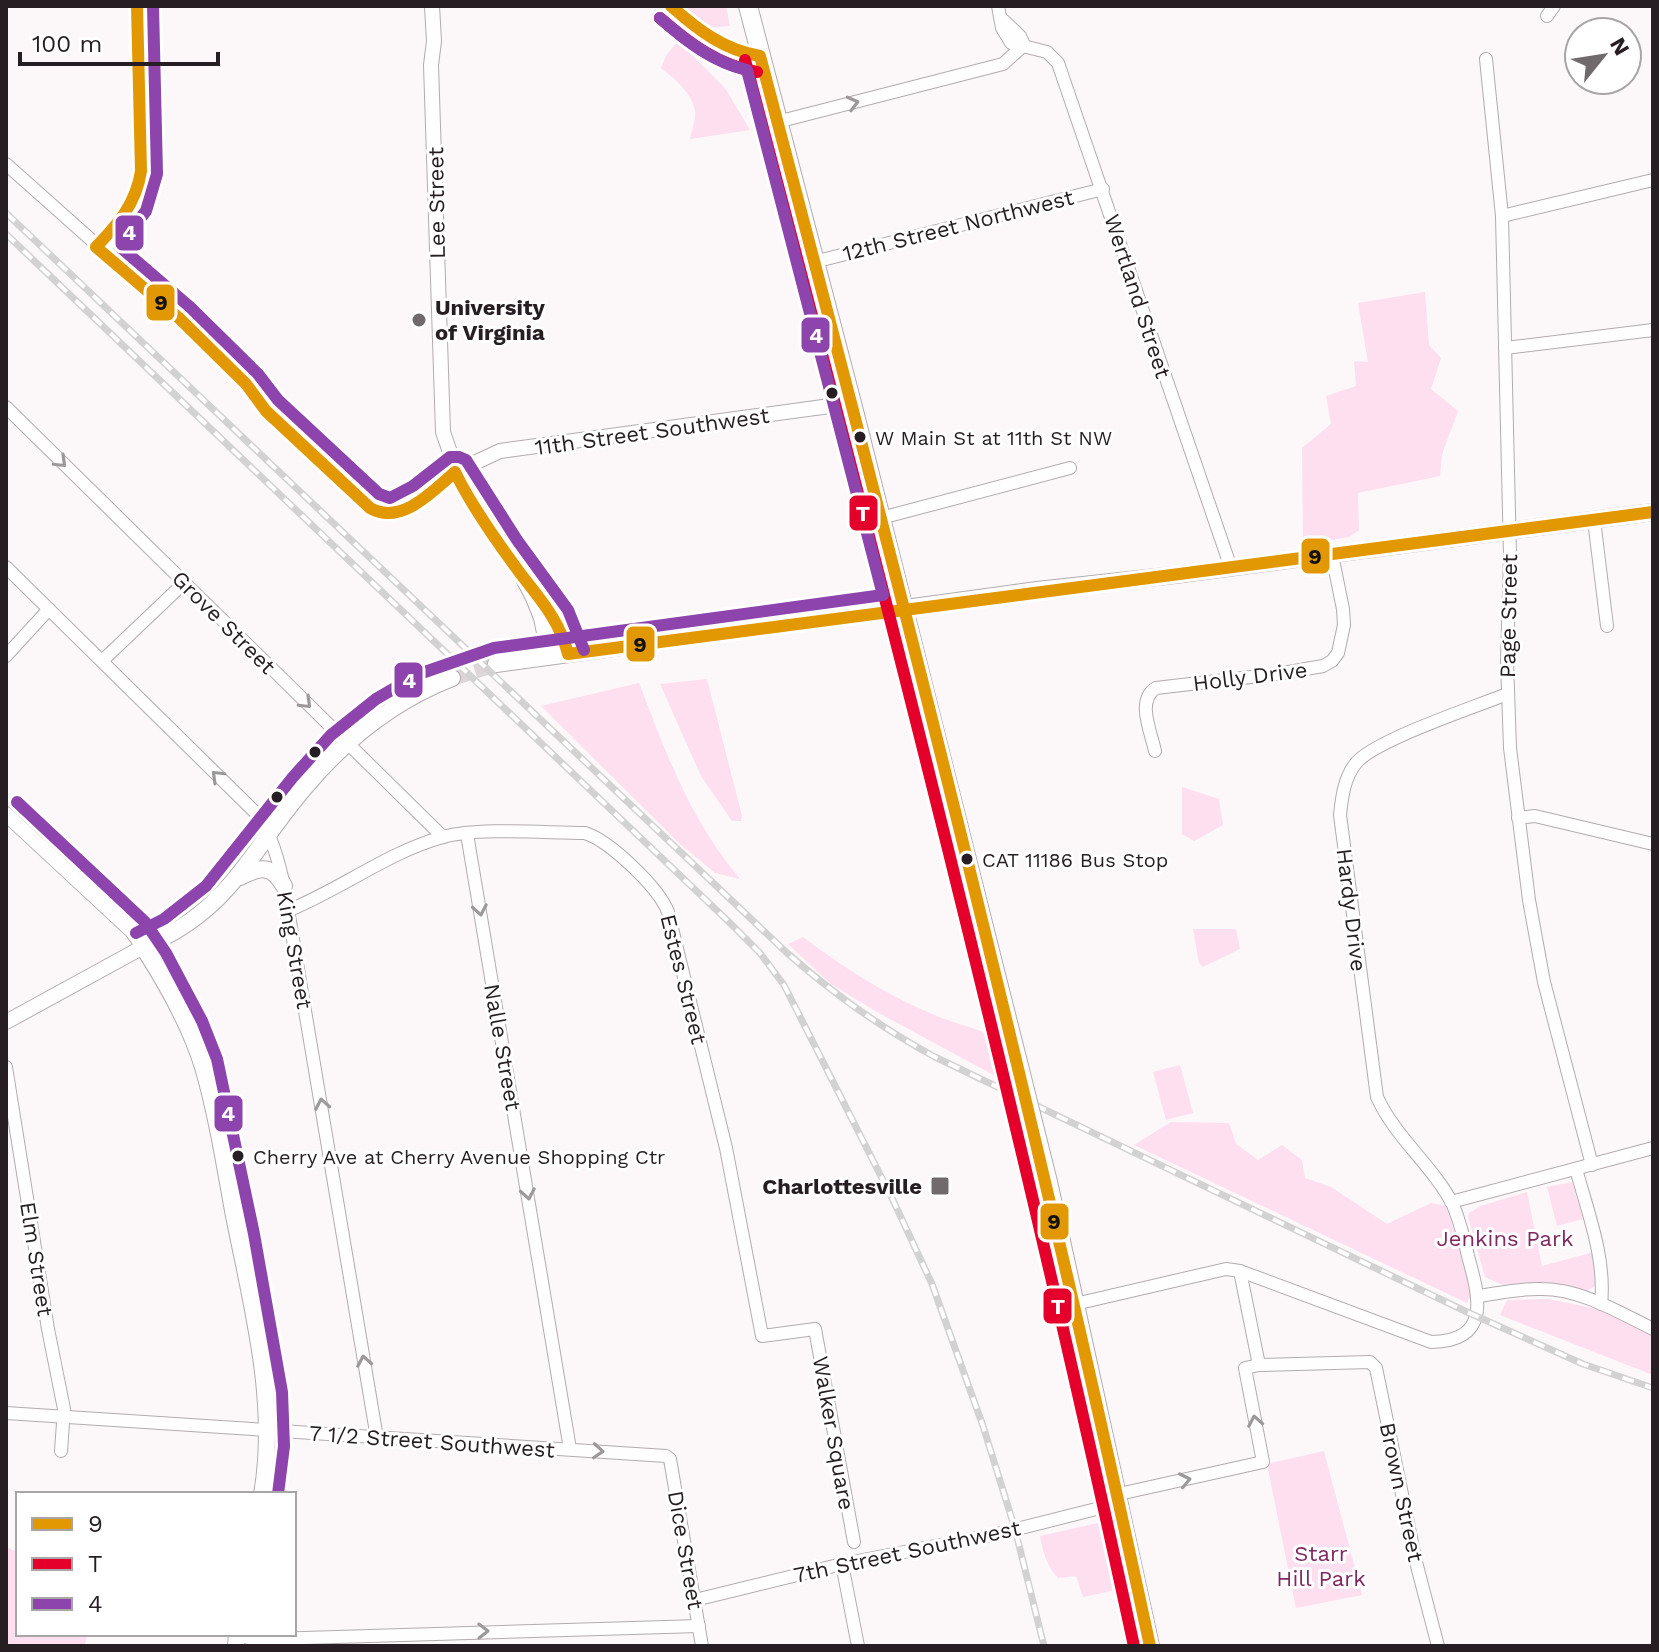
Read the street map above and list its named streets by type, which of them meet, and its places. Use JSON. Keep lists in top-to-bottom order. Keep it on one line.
{"streets":{"street":["Lee Street","12th Street Northwest","Wertland Street","11th Street Southwest","Page Street","Grove Street","Holly Drive","Hardy Drive","King Street","Estes Street","Nalle Street","Elm Street","Walker Square","7 1/2 Street Southwest","Brown Street","Dice Street","7th Street Southwest"]},"crossings":[["Lee Street","11th Street Southwest"],["12th Street Northwest","Wertland Street"],["Page Street","Hardy Drive"],["King Street","7 1/2 Street Southwest"],["Estes Street","Nalle Street"],["Estes Street","Walker Square"],["Nalle Street","7 1/2 Street Southwest"],["Elm Street","7 1/2 Street Southwest"],["7 1/2 Street Southwest","Dice Street"],["Brown Street","7th Street Southwest"],["Dice Street","7th Street Southwest"]],"one_way":["Grove Street","King Street","Nalle Street"],"parks":["Jenkins Park","Starr Hill Park"],"places":{"other":["University of Virginia","W Main St at 11th St NW","CAT 11186 Bus Stop","Cherry Ave at Cherry Avenue Shopping Ctr"],"transit":["Charlottesville"]},"lines":["transit line 9","transit line 4","transit line T"],"legend":["9","T","4"],"scale_bar":"100 m","north":"top right"}
